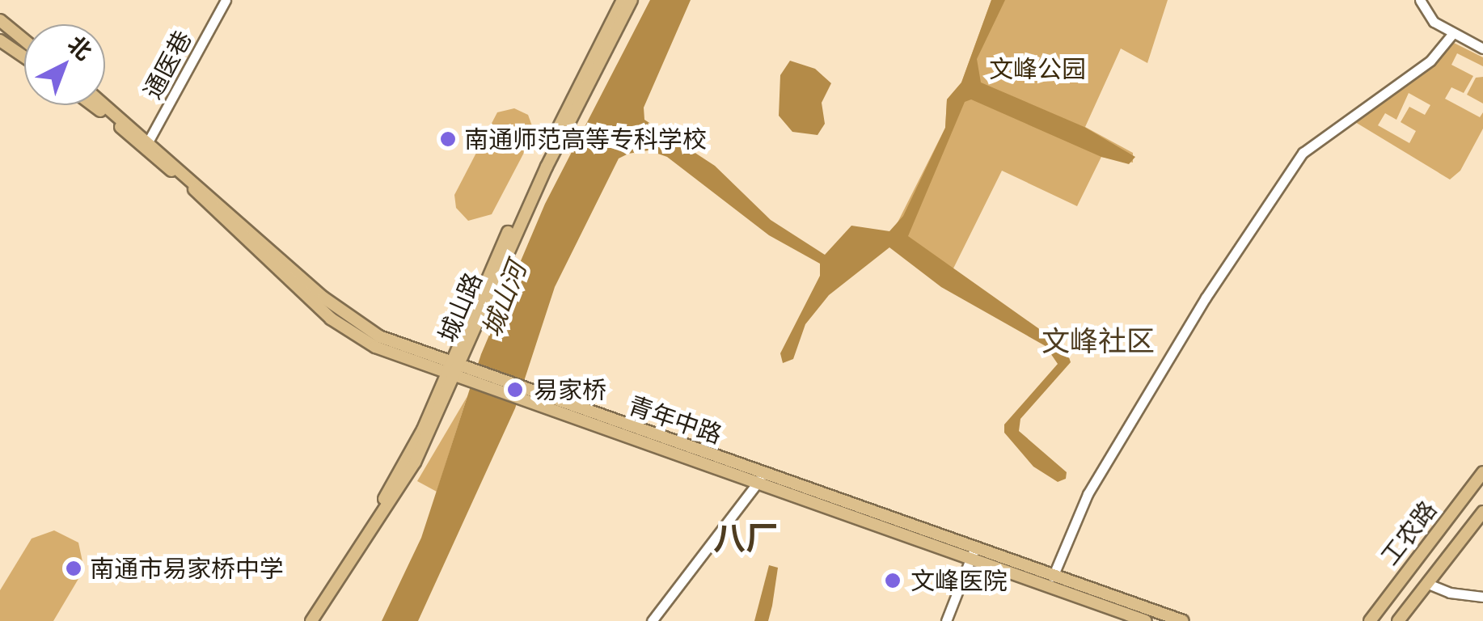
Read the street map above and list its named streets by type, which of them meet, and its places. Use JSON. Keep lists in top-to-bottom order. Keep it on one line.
{"streets":{"main road":["城山路","青年中路","工农路"],"street":["通医巷"]},"crossings":[["通医巷","青年中路"],["城山路","青年中路"]],"districts":["文峰社区","八厂"],"water":["城山河"],"parks":["文峰公园"],"places":["南通师范高等专科学校","易家桥","南通市易家桥中学","文峰医院"],"north":"top right"}
